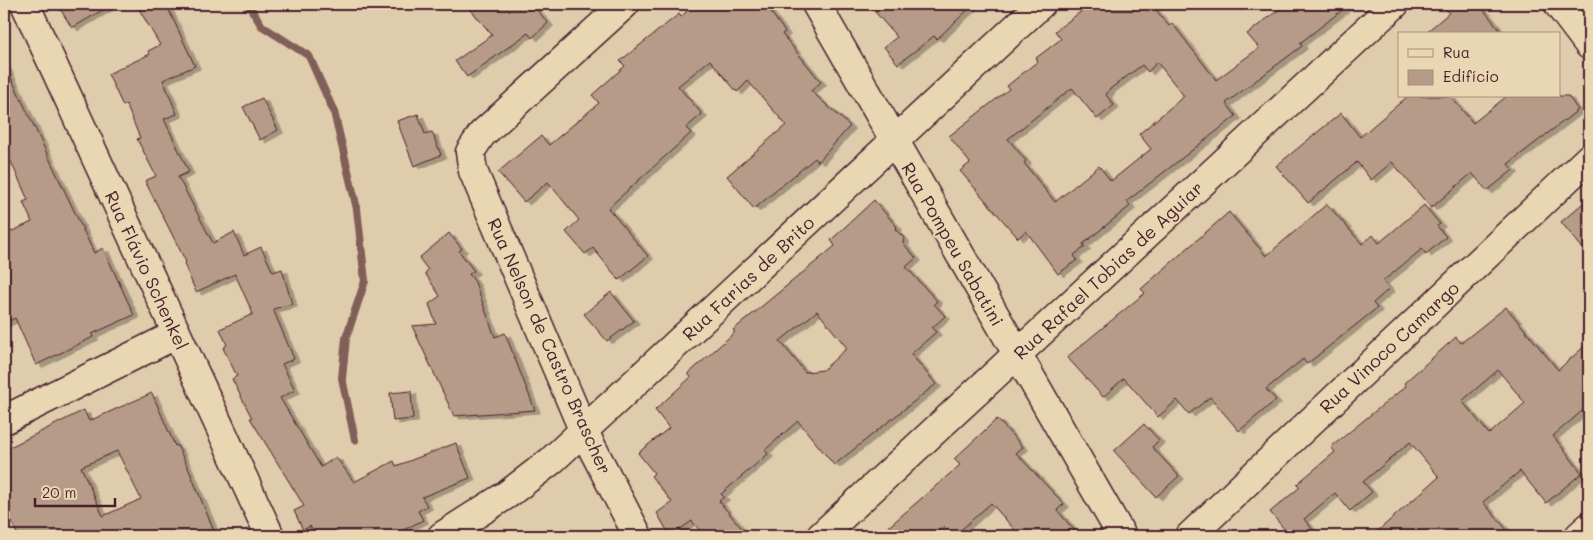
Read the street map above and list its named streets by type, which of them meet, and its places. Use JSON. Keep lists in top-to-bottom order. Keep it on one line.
{"streets":{"street":["Rua Pompeu Sabatini","Rua Flávio Schenkel","Rua Rafael Tobias de Aguiar","Rua Farias de Brito","Rua Nelson de Castro Brascher","Rua Vinoco Camargo"]},"crossings":[["Rua Pompeu Sabatini","Rua Rafael Tobias de Aguiar"],["Rua Pompeu Sabatini","Rua Farias de Brito"],["Rua Farias de Brito","Rua Nelson de Castro Brascher"]],"legend":["Rua","Edifício"],"scale_bar":"20 m"}
